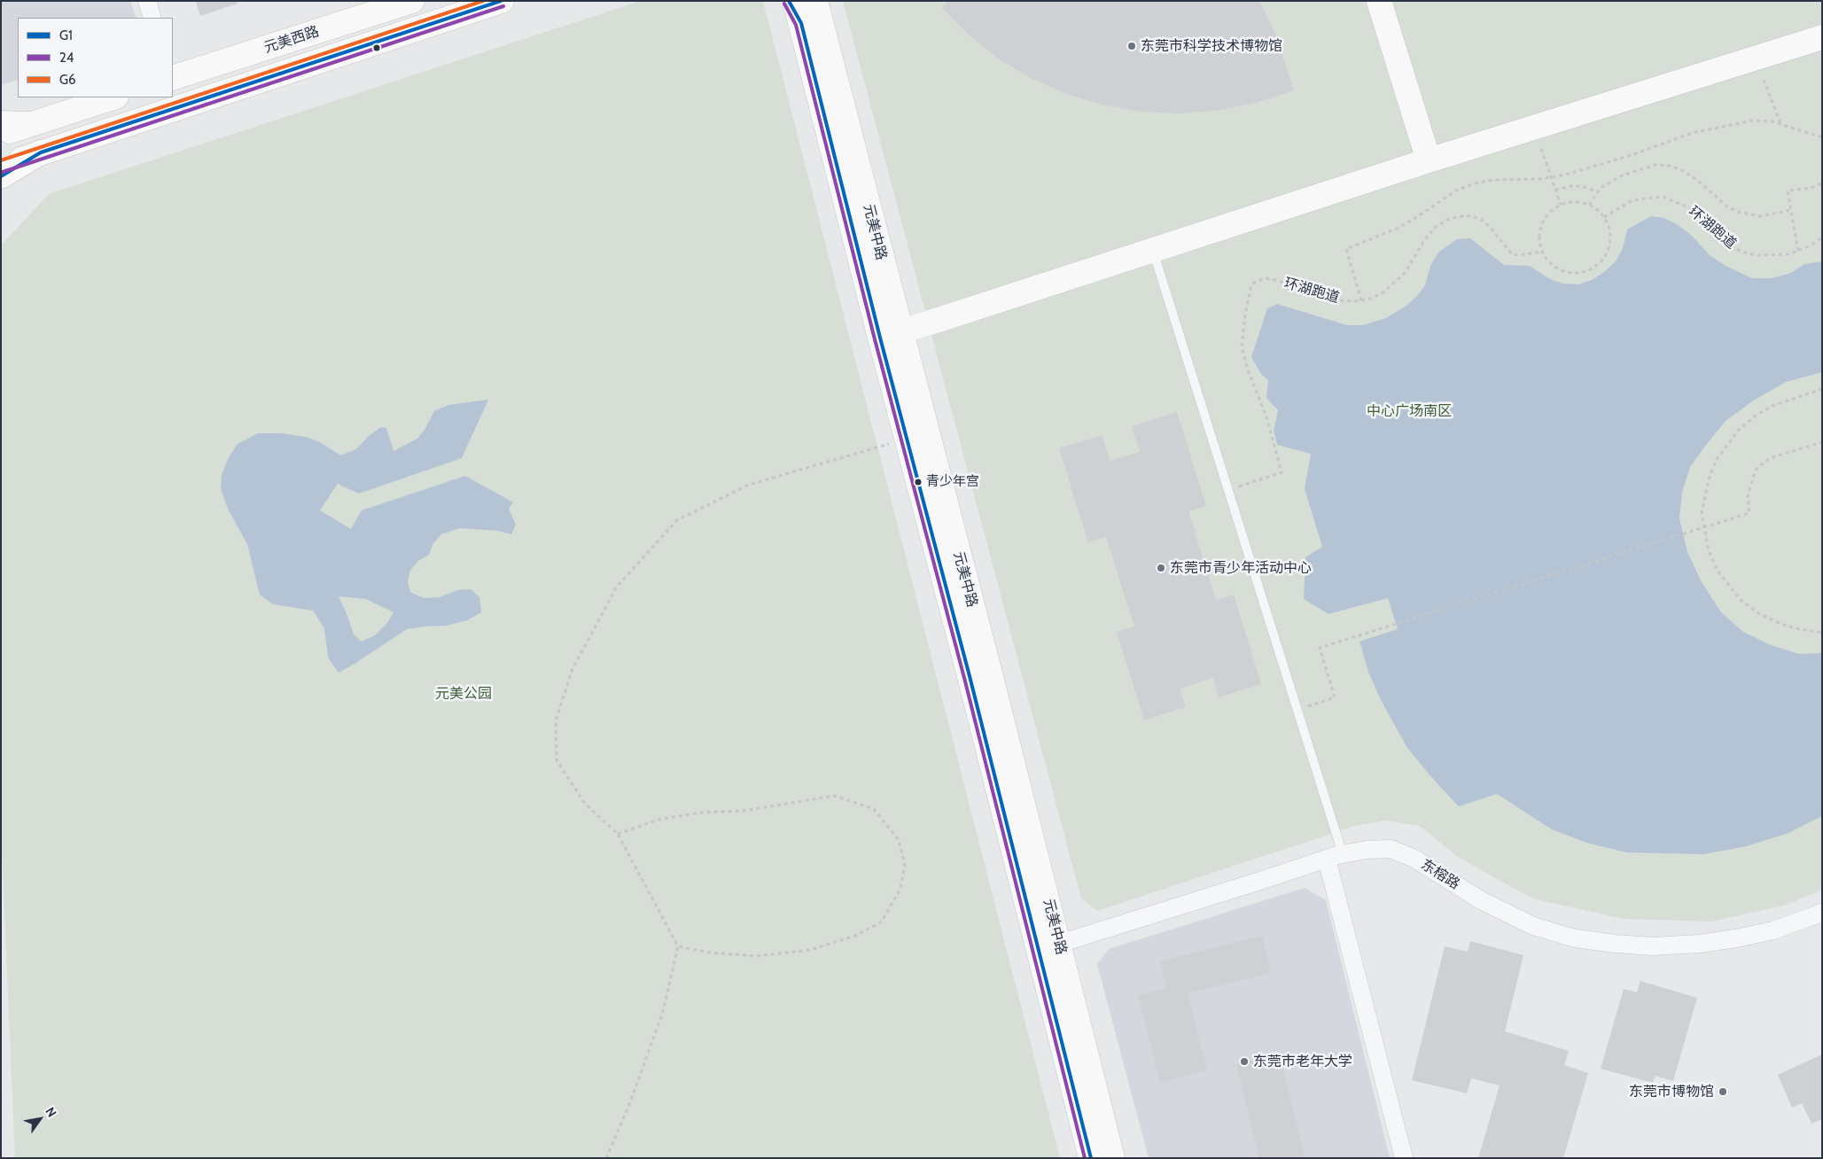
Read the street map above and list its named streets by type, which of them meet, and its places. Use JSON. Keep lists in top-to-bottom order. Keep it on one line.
{"streets":{"main road":["元美西路","元美中路"],"street":["东榕路"],"path":["环湖跑道"]},"crossings":[["元美中路","东榕路"]],"parks":["中心广场南区","元美公园"],"places":["东莞市科学技术博物馆","青少年宫","东莞市青少年活动中心","东莞市老年大学","东莞市博物馆"],"lines":["transit line G1","transit line G6","transit line 24"],"legend":["G1","24","G6"],"north":"top right"}
